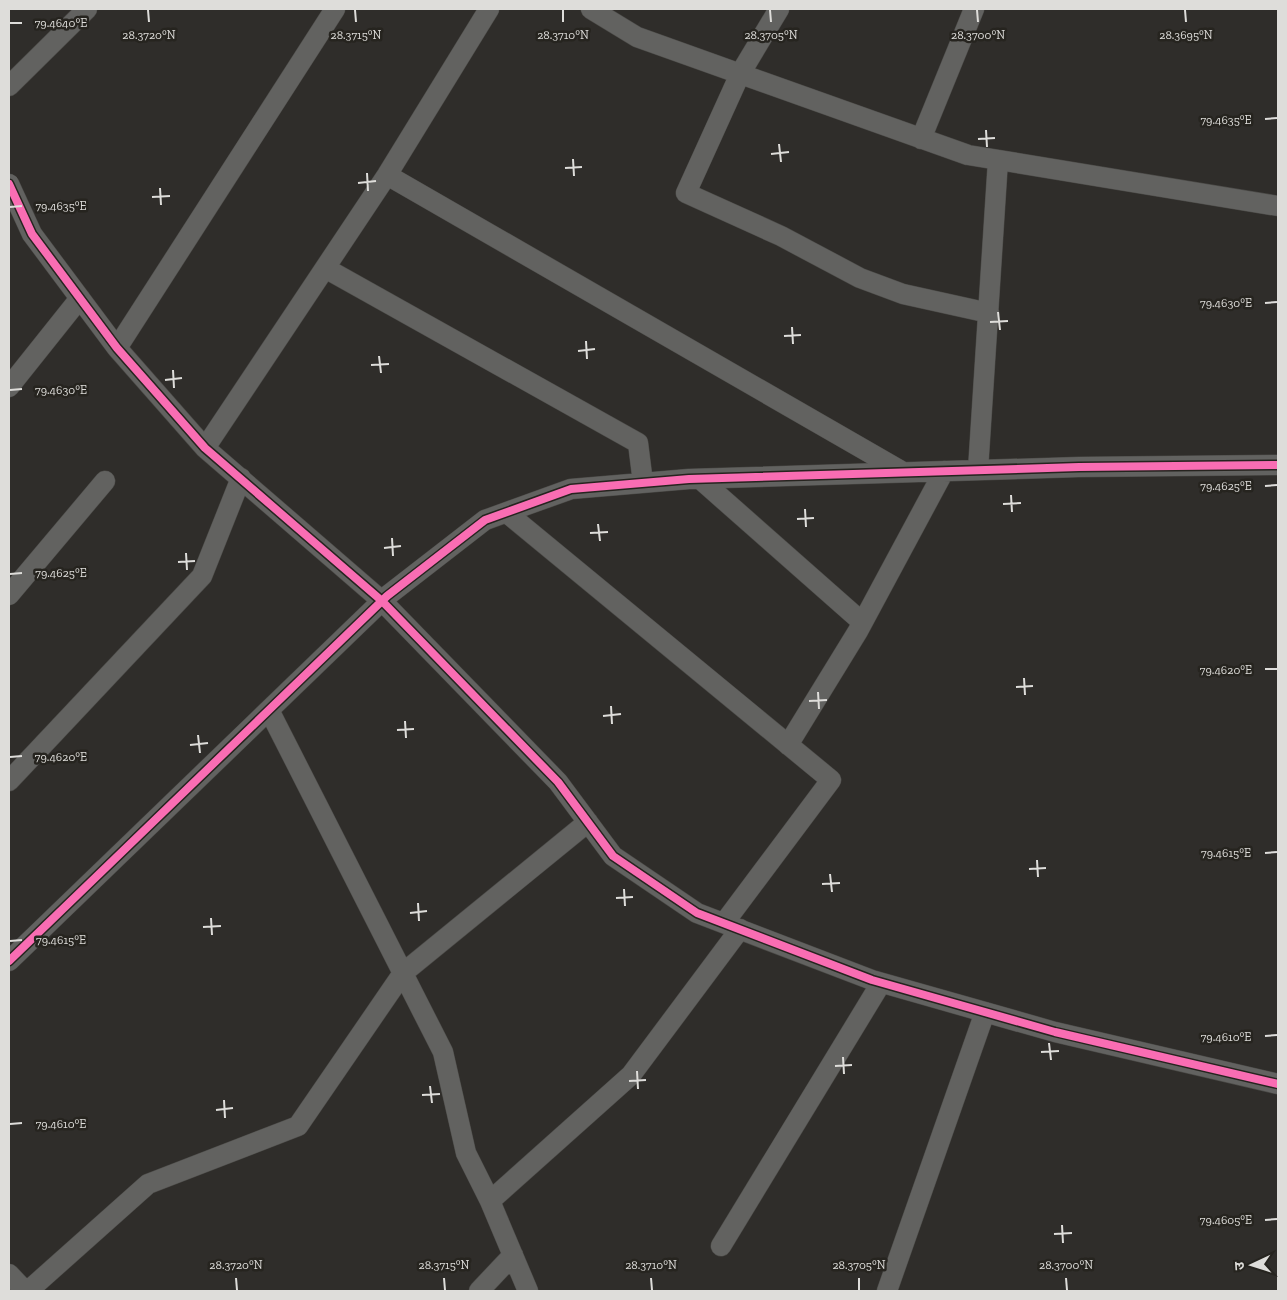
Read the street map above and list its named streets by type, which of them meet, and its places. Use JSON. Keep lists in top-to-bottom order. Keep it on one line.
{"north":"left","coordinates":["79.4640°E","28.3720°N","28.3715°N","28.3710°N","28.3705°N","28.3700°N","28.3695°N","79.4635°E","79.4630°E","79.4625°E","79.4620°E","79.4615°E","79.4610°E","79.4605°E"]}
